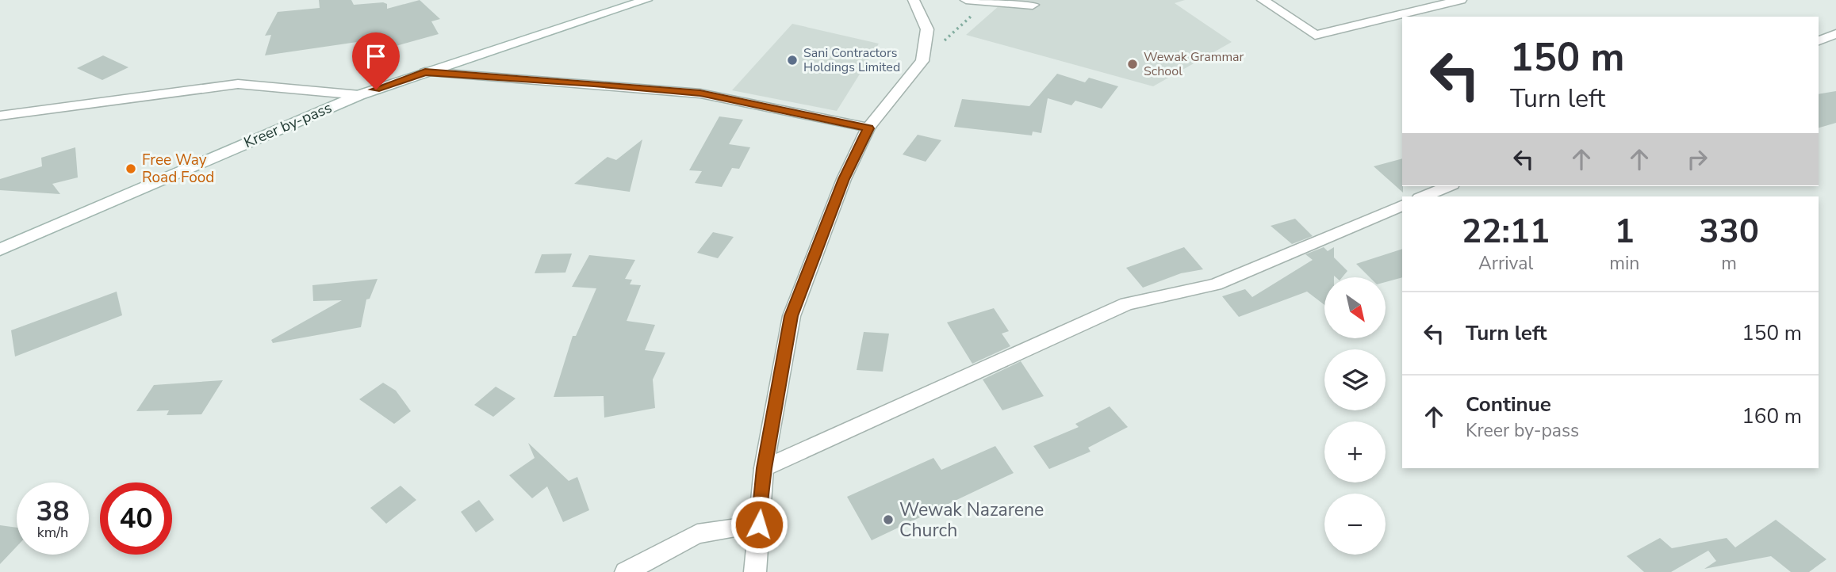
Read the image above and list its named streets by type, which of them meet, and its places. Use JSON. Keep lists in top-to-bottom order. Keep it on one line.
{"streets":{"street":["Kreer by-pass"]},"places":["Sani Contractors Holdings Limited","Wewak Grammar School","Free Way Road Food","Wewak Nazarene Church"],"north":"bottom right","page":{"turn":["150 m","Turn left"],"eta":["22:11","Arrival","1","min","330","m"],"map_buttons":["+","−"],"list":[{"name":"Turn left","value":"150 m"},{"name":"Continue","note":"Kreer by-pass","value":"160 m"}],"speed":"38 km/h","limit":"40"}}
